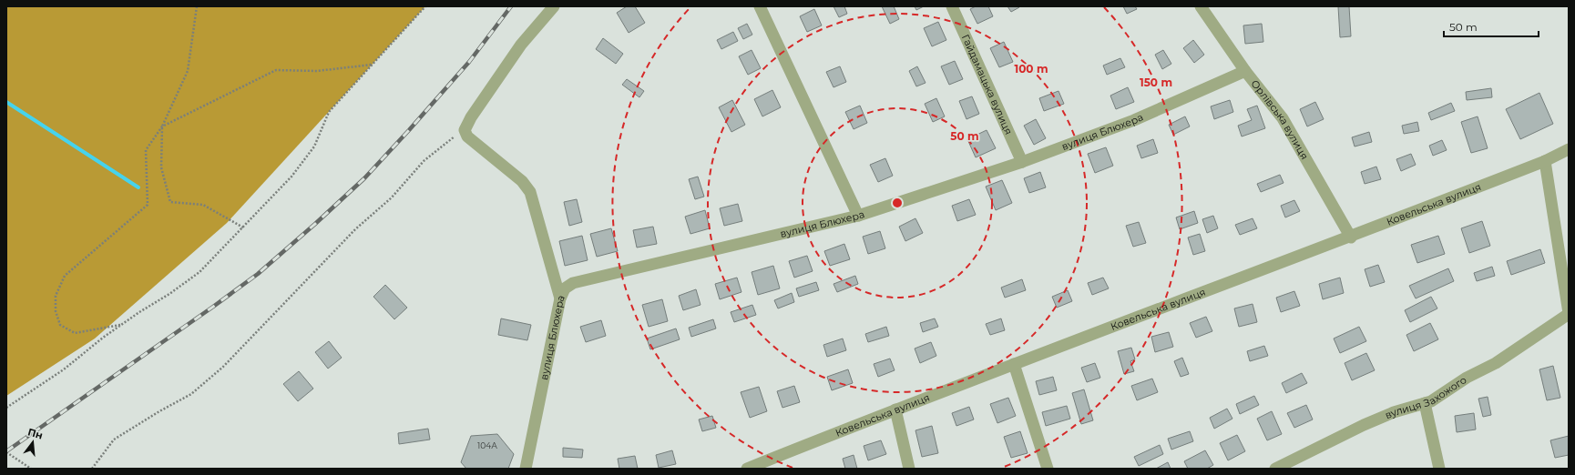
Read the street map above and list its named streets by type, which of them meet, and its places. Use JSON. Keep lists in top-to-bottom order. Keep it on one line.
{"streets":{"street":["Гайдамацька вулиця","Орлівська вулиця","вулиця Блюхера","Ковельська вулиця","вулиця Захожого"]},"crossings":[["Гайдамацька вулиця","вулиця Блюхера"],["Орлівська вулиця","вулиця Блюхера"],["Орлівська вулиця","Ковельська вулиця"]],"house_numbers":["104А"],"scale_bar":"50 m","north":"top","rings":["100 m","150 m","50 m"]}
